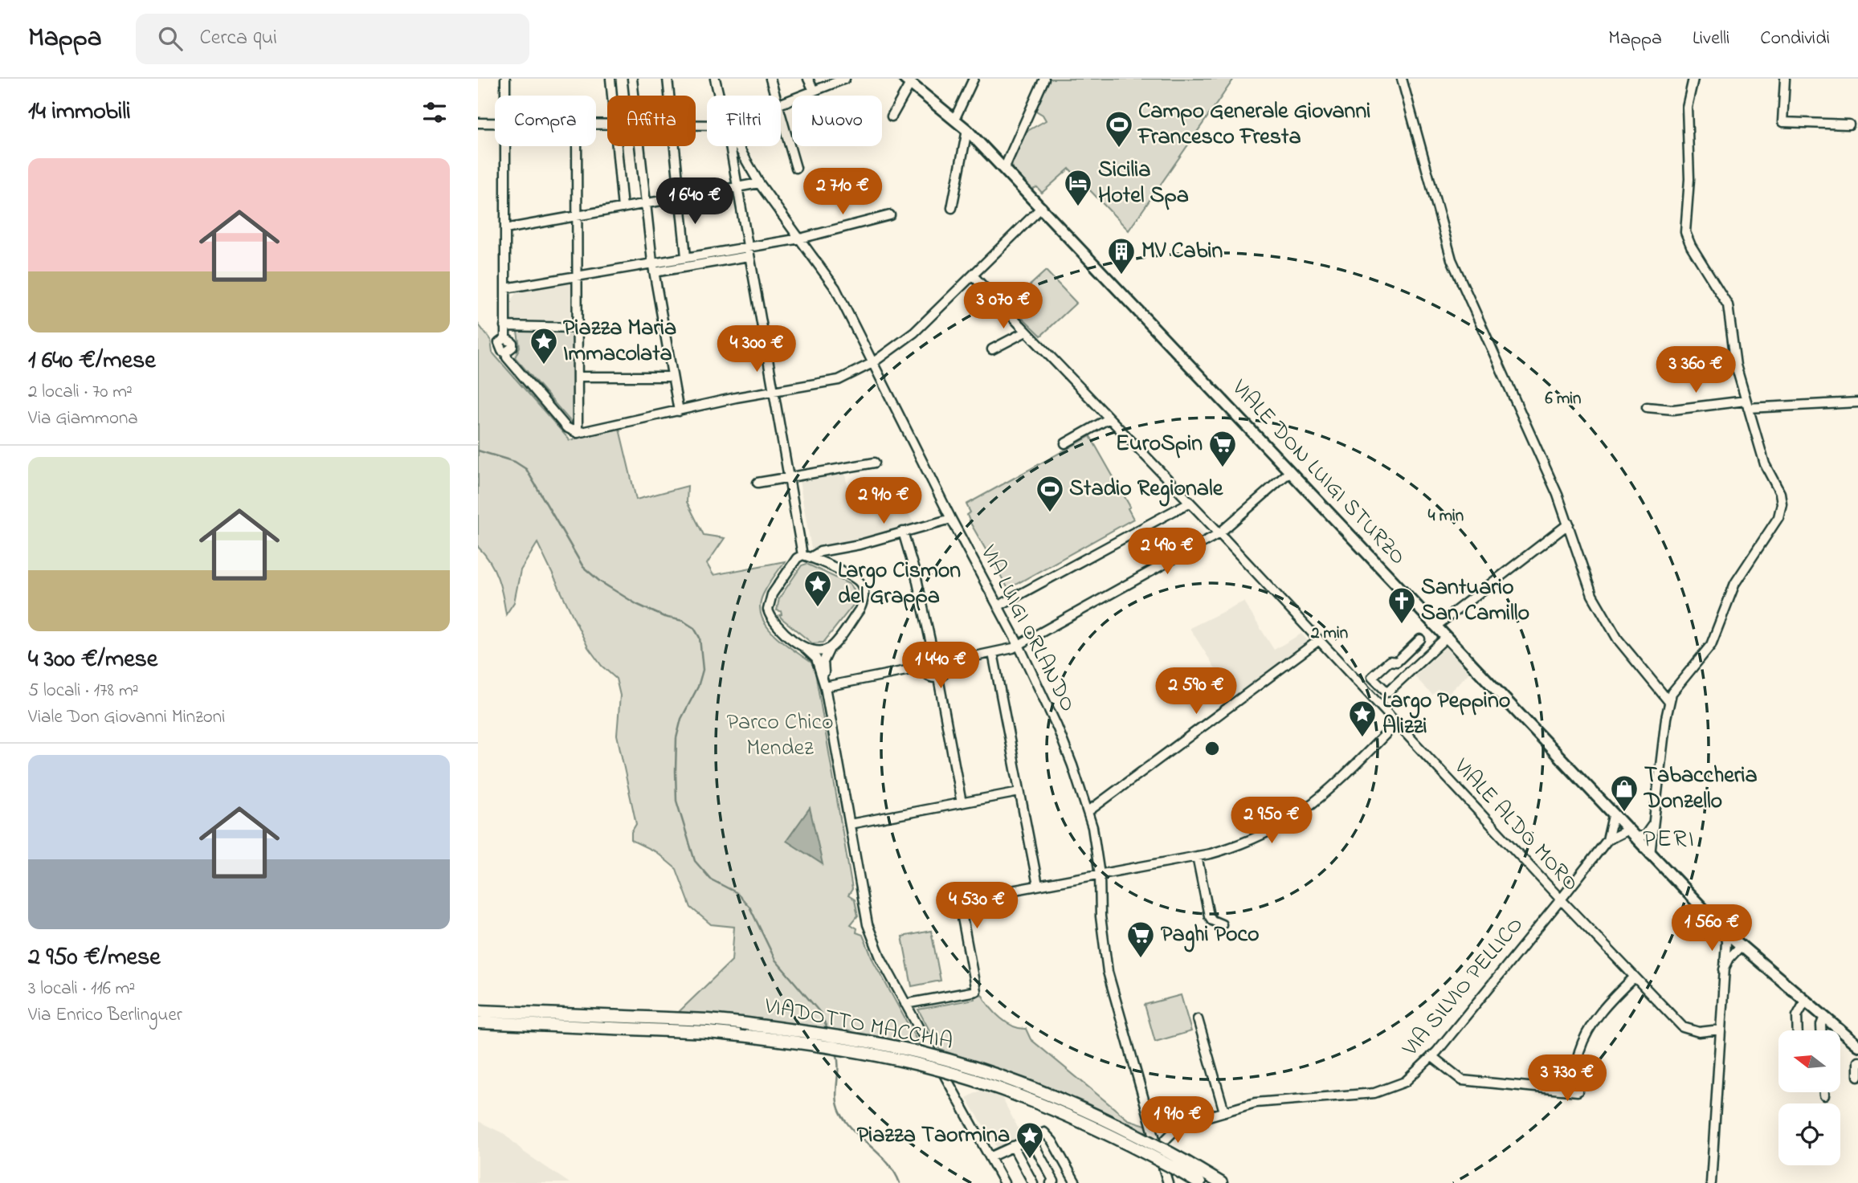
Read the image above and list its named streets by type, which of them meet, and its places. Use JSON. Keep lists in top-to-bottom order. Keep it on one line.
{"streets":{"highway":["VIADOTTO MACCHIA"],"main road":["VIALE DON LUIGI STURZO"],"street":["VIA LUIGI ORLANDO","VIALE ALDO MORO","VIA SILVIO PELLICO"]},"crossings":[["VIA LUIGI ORLANDO","VIA SILVIO PELLICO"],["VIALE ALDO MORO","VIA SILVIO PELLICO"]],"districts":["PERI"],"parks":["Parco Chico Mendez"],"places":{"sports":["Campo Generale Giovanni Francesco Fresta","Stadio Regionale"],"hotel":["Sicilia Hotel Spa"],"building":["MV Cabin"],"place":["Piazza Maria Immacolata","Largo Cismon del Grappa","Largo Peppino Alizzi","Piazza Taormina"],"supermarket":["EuroSpin","Paghi Poco"],"church":["Santuario San Camillo"],"shop":["Tabaccheria Donzello"]},"north":"left","page":{"header":"Mappa","search":"Cerca qui","nav":["Mappa","Livelli","Condividi"],"heading":"14 immobili","chip":["Compra","Affitta","Filtri","Nuovo"],"list":[{"name":"1 640 €/mese","note":"2 locali · 70 m² · Via Giammona"},{"name":"4 300 €/mese","note":"5 locali · 178 m² · Viale Don Giovanni Minzoni"},{"name":"2 950 €/mese","note":"3 locali · 116 m² · Via Enrico Berlinguer"}],"price":["2 710 €","1 640 €","3 070 €","4 300 €","3 360 €","2 910 €","2 490 €","1 440 €","2 590 €","2 950 €","4 530 €","1 560 €","3 730 €","1 910 €"]},"rings":["6 min","4 min","2 min"]}
